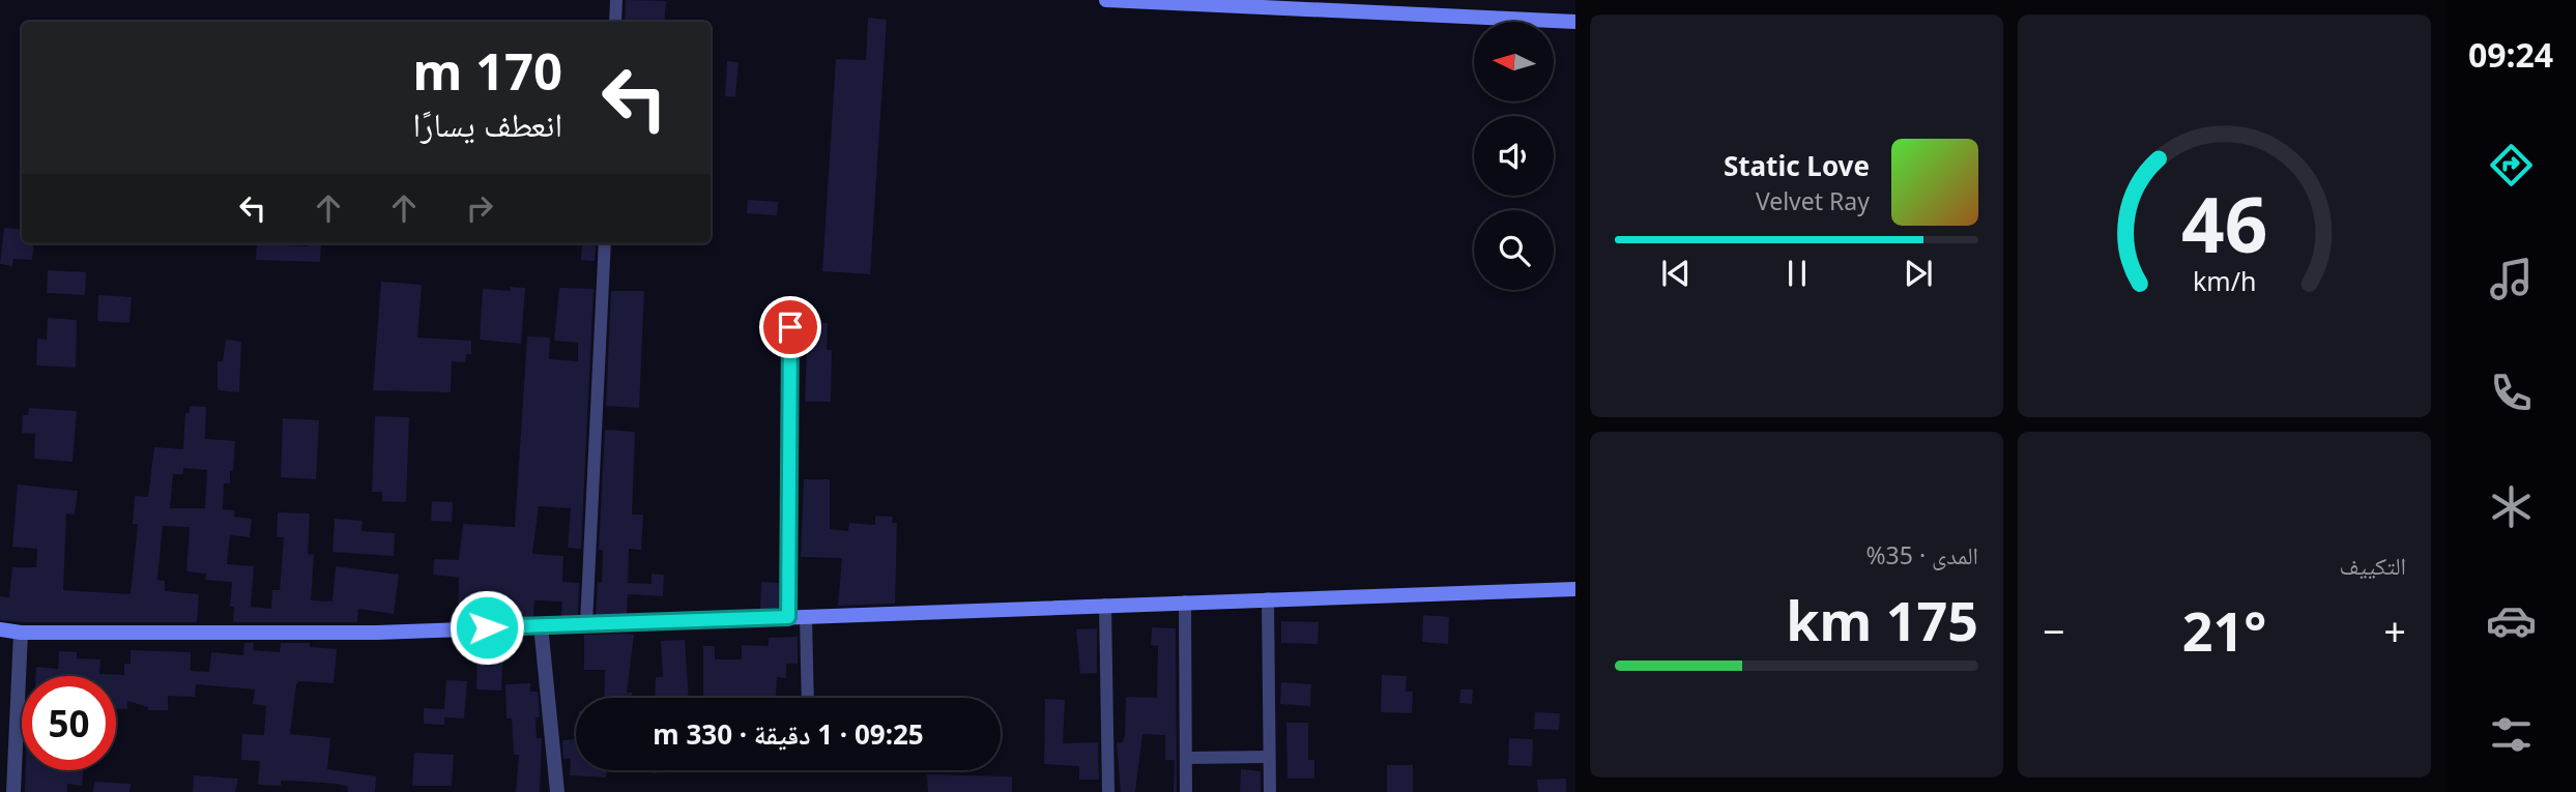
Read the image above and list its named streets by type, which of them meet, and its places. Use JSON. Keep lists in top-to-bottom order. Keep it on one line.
{"north":"left","page":{"tabs":"09:24","turn":["170 m","انعطف يسارًا"],"song":["Static Love","Velvet Ray"],"tile":["التكييف",["المدى · 35%","175 km"]],"heat":["−","21°","+"],"limit":"50","trip":"09:25 · 1 دقيقة · 330 m","gauge":["46","km/h"]}}
